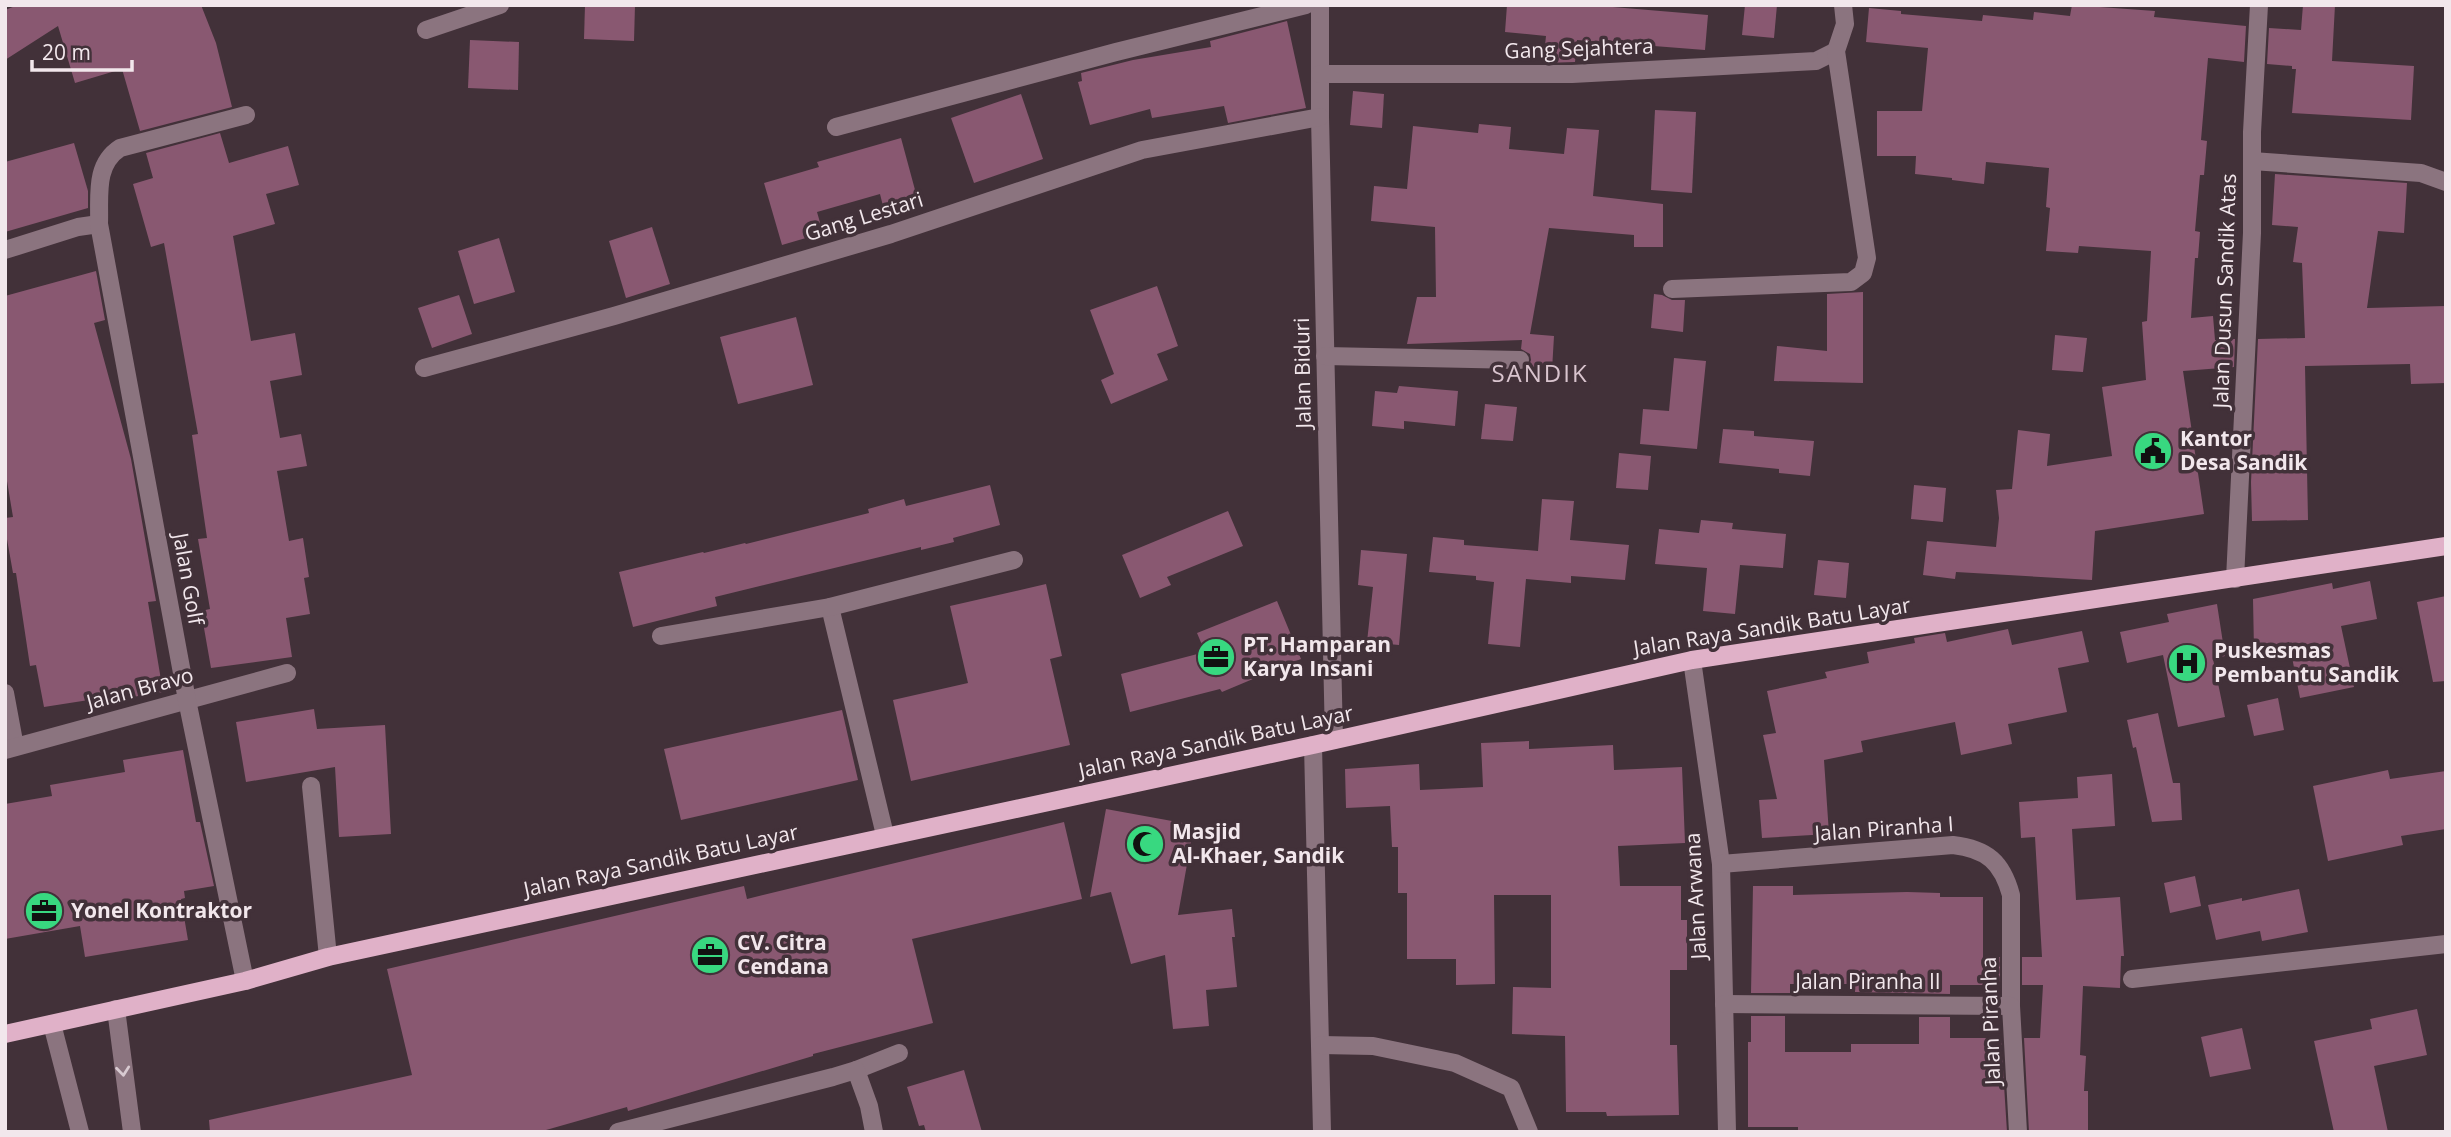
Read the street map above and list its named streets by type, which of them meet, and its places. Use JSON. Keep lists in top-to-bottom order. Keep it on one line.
{"streets":{"main road":["Jalan Raya Sandik Batu Layar"],"street":["Gang Sejahtera","Gang Lestari","Jalan Dusun Sandik Atas","Jalan Biduri","Jalan Golf","Jalan Bravo","Jalan Piranha I","Jalan Arwana","Jalan Piranha II","Jalan Piranha"]},"crossings":[["Gang Sejahtera","Jalan Biduri"],["Gang Lestari","Jalan Biduri"],["Jalan Dusun Sandik Atas","Jalan Raya Sandik Batu Layar"],["Jalan Biduri","Jalan Raya Sandik Batu Layar"],["Jalan Golf","Jalan Raya Sandik Batu Layar"],["Jalan Golf","Jalan Bravo"],["Jalan Raya Sandik Batu Layar","Jalan Arwana"],["Jalan Piranha I","Jalan Arwana"],["Jalan Piranha I","Jalan Piranha"],["Jalan Arwana","Jalan Piranha II"],["Jalan Piranha II","Jalan Piranha"]],"districts":["SANDIK"],"places":{"public building":["Kantor Desa Sandik"],"office":["PT. Hamparan Karya Insani","Yonel Kontraktor","CV. Citra Cendana"],"hospital":["Puskesmas Pembantu Sandik"],"mosque":["Masjid Al-Khaer, Sandik"]},"scale_bar":"20 m"}
